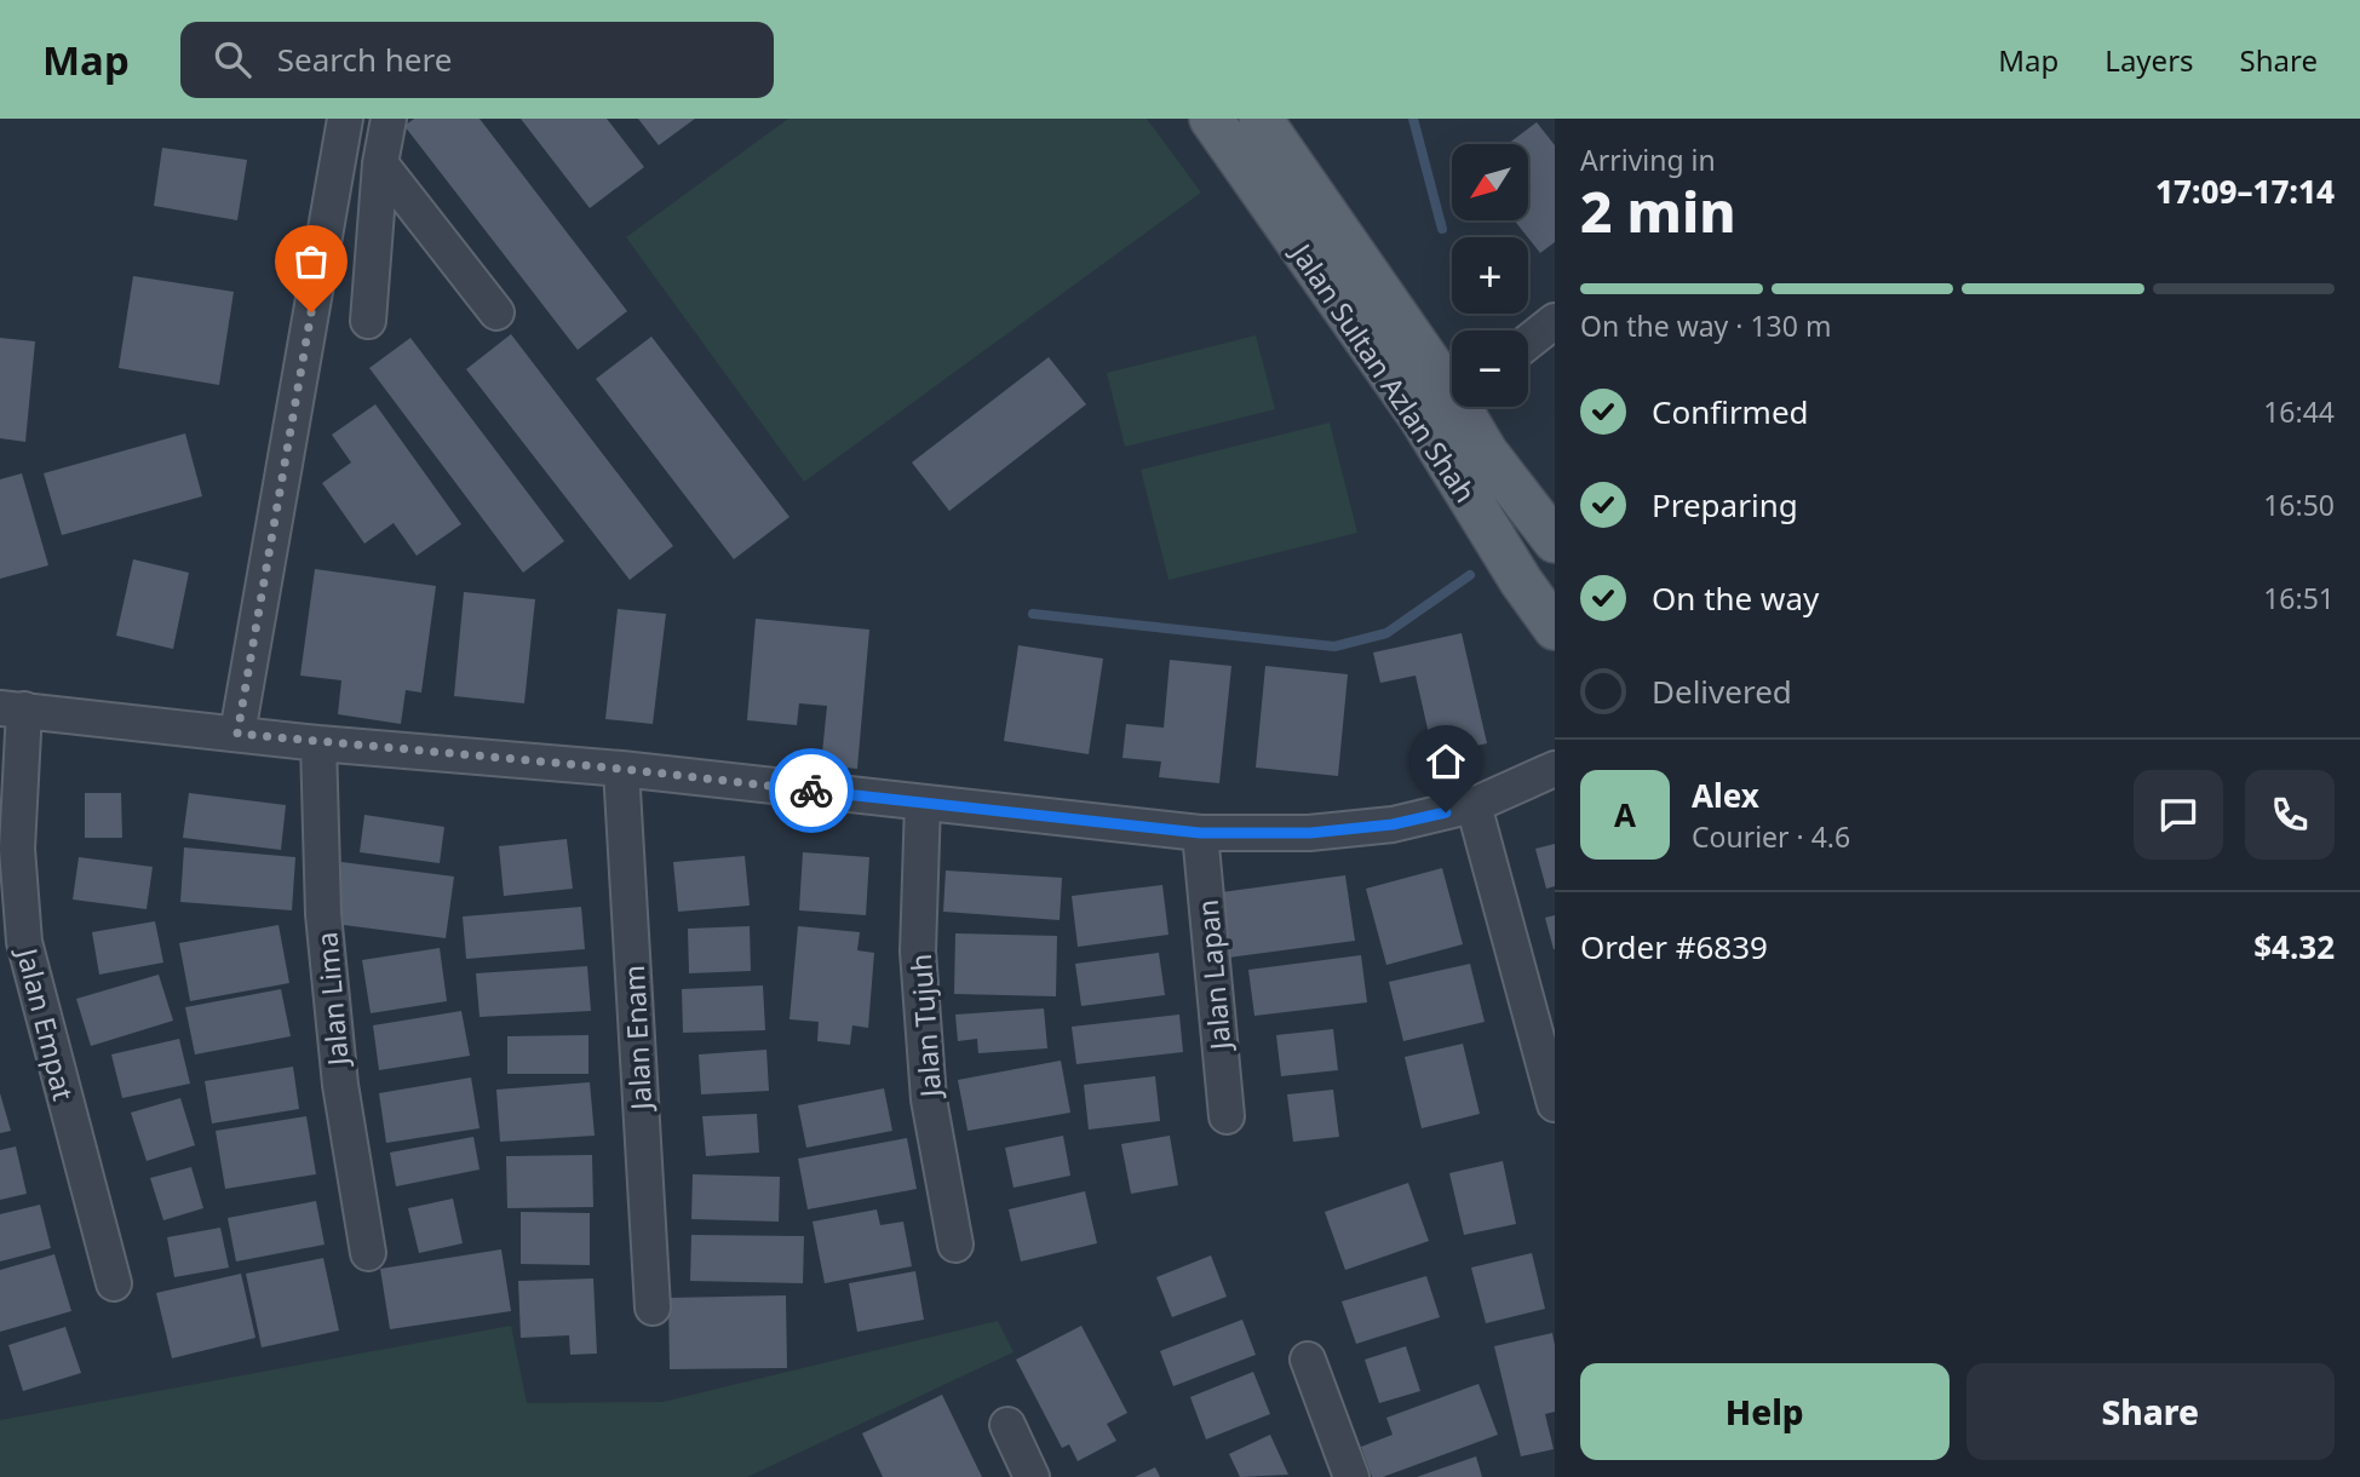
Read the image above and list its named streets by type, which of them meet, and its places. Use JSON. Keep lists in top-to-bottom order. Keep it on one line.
{"streets":{"main road":["Jalan Sultan Azlan Shah"],"street":["Jalan Lapan","Jalan Lima","Jalan Empat","Jalan Tujuh","Jalan Enam"]},"north":"bottom left","page":{"header":"Map","search":"Search here","nav":["Map","Layers","Share"],"heading":["2 min","Arriving in","17:09–17:14"],"panel":["Alex","Courier · 4.6","Order #6839","$4.32"],"map_buttons":["+","−"],"bar":"On the way · 130 m","list":[["Confirmed","16:44"],["Preparing","16:50"],["On the way","16:51"],"Delivered"],"round":"A","buttons":["Help","Share"]}}
